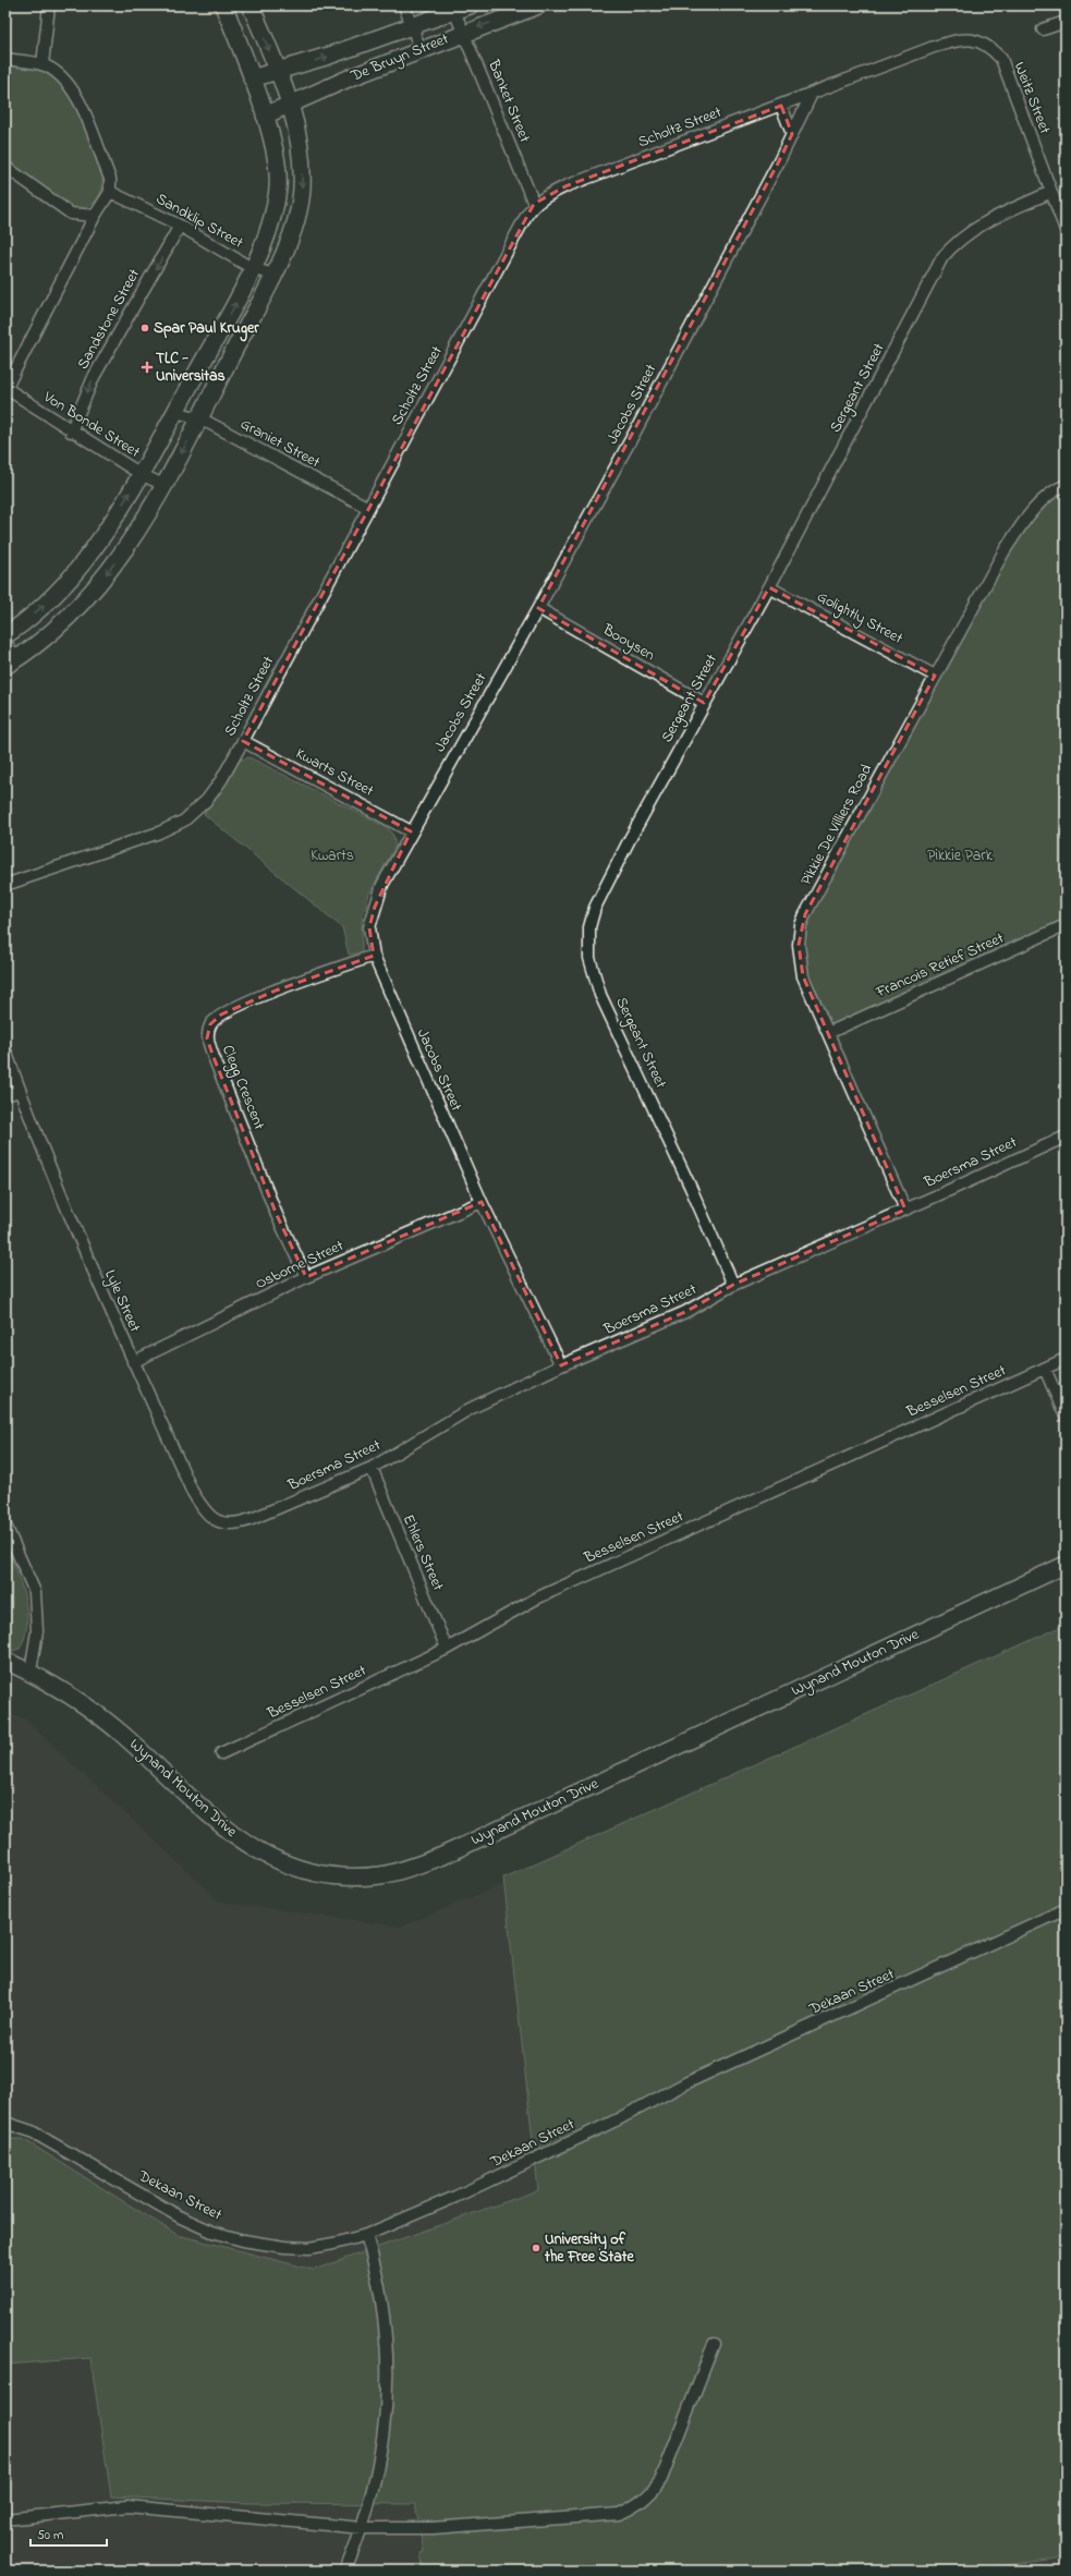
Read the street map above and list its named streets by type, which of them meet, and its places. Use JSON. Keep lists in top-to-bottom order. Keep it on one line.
{"streets":{"street":["De Bruyn Street","Weitz Street","Banket Street","Scholtz Street","Sandklip Street","Sandstone Street","Sergeant Street","Jacobs Street","Von Bonde Street","Graniet Street","Golightly Street","Booysen","Kwarts Street","Pikkie De Villiers Road","Francois Retief Street","Clegg Crescent","Boersma Street","Osborne Street","Lyle Street","Besselsen Street","Ehlers Street","Wynand Mouton Drive","Dekaan Street"]},"crossings":[["De Bruyn Street","Banket Street"],["Weitz Street","Scholtz Street"],["Weitz Street","Sergeant Street"],["Banket Street","Scholtz Street"],["Scholtz Street","Jacobs Street"],["Scholtz Street","Graniet Street"],["Scholtz Street","Kwarts Street"],["Sandklip Street","Sandstone Street"],["Sandstone Street","Von Bonde Street"],["Sergeant Street","Golightly Street"],["Sergeant Street","Booysen"],["Sergeant Street","Boersma Street"],["Jacobs Street","Booysen"],["Jacobs Street","Kwarts Street"],["Jacobs Street","Clegg Crescent"],["Jacobs Street","Boersma Street"],["Jacobs Street","Osborne Street"],["Golightly Street","Pikkie De Villiers Road"],["Pikkie De Villiers Road","Francois Retief Street"],["Pikkie De Villiers Road","Boersma Street"],["Clegg Crescent","Osborne Street"],["Boersma Street","Lyle Street"],["Boersma Street","Ehlers Street"],["Osborne Street","Lyle Street"],["Besselsen Street","Ehlers Street"]],"parks":["Kwarts","Pikkie Park"],"places":{"other":["Spar Paul Kruger","University of the Free State"],"health":["TLC - Universitas"]},"scale_bar":"50 m"}
